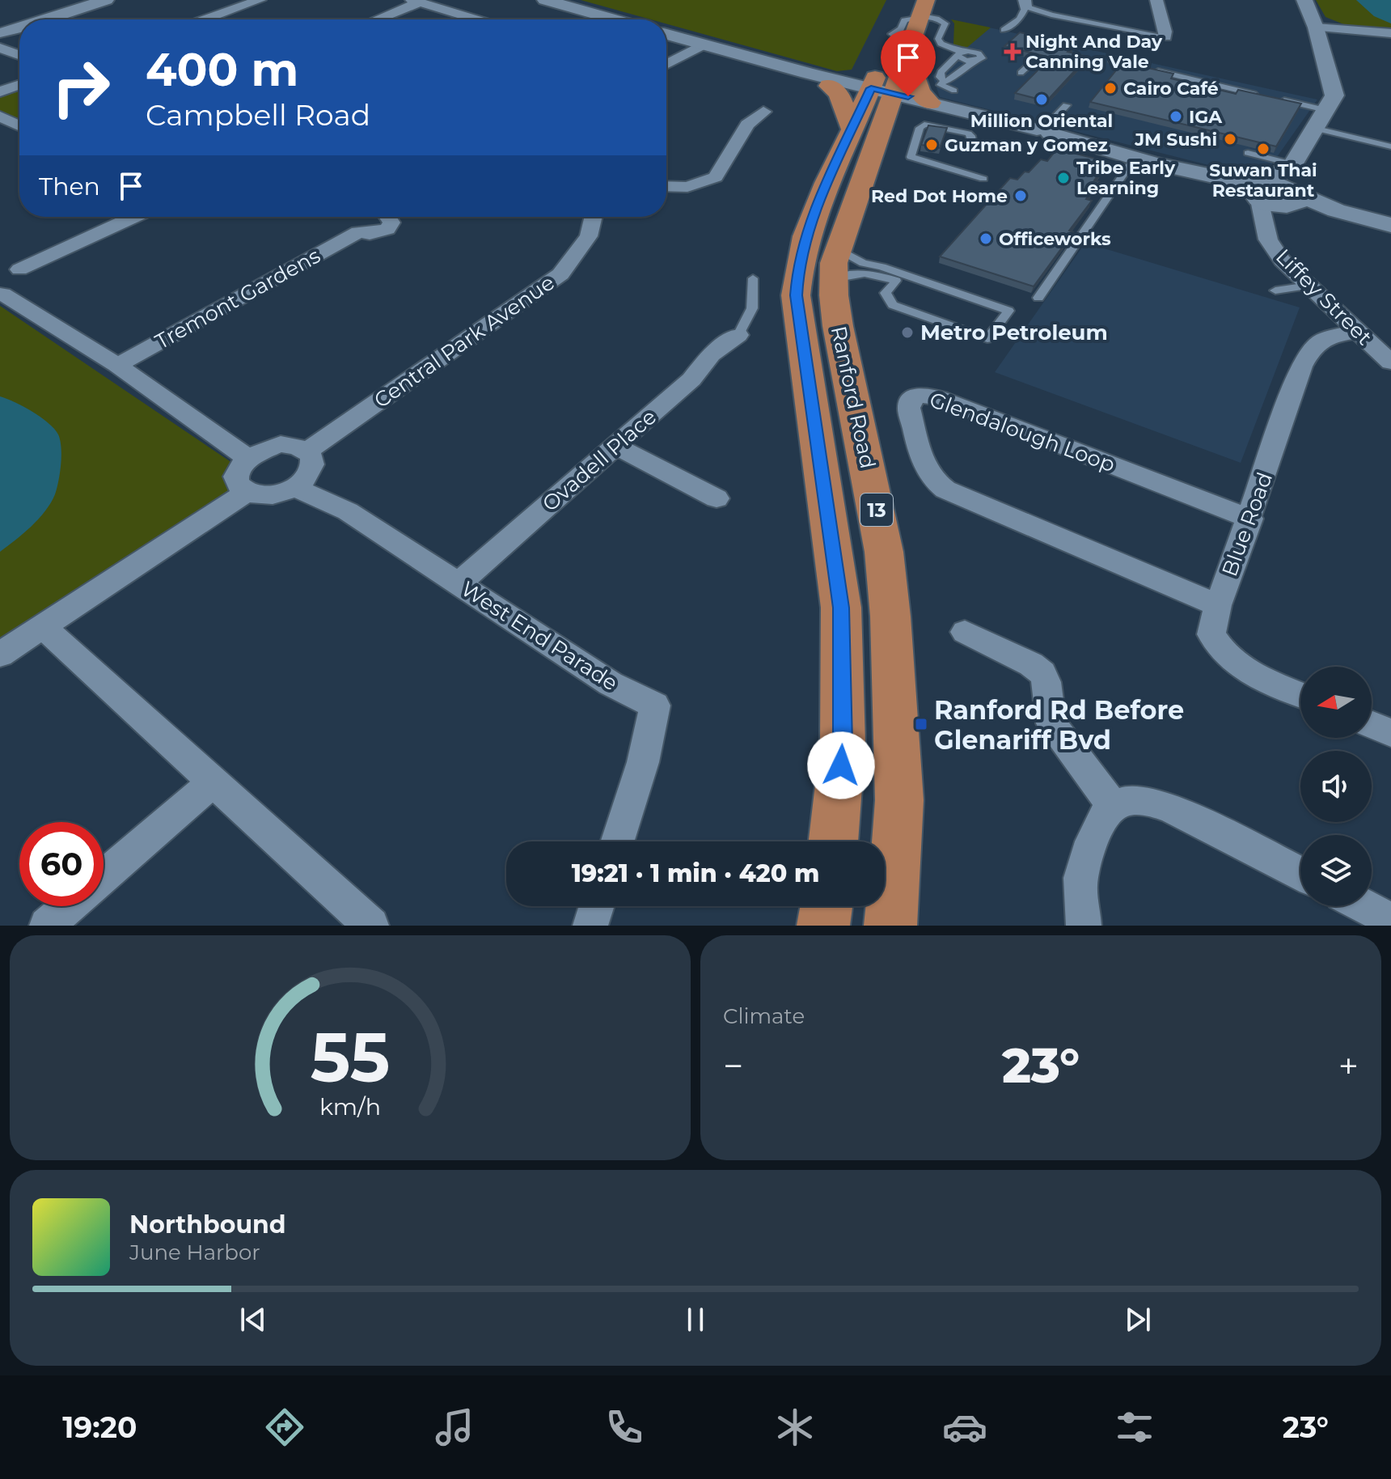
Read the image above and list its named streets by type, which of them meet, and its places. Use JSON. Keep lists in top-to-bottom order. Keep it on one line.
{"streets":{"main road":["Ranford Road","13"],"street":["Liffey Street","Tremont Gardens","Central Park Avenue","Glendalough Loop","Ovadell Place","Blue Road","West End Parade"]},"crossings":[["Liffey Street","Blue Road"],["Central Park Avenue","West End Parade"],["Glendalough Loop","Blue Road"],["Ovadell Place","West End Parade"]],"places":{"health":["Night And Day Canning Vale"],"other":["Cairo Café","Million Oriental","IGA","JM Sushi","Guzman y Gomez","Suwan Thai Restaurant","Tribe Early Learning","Red Dot Home","Officeworks","Metro Petroleum"],"transit":["Ranford Rd Before Glenariff Bvd"]},"north":"left","page":{"turn":["400 m","Campbell Road"],"then":"Then","limit":"60","trip":"19:21 · 1 min · 420 m","tile":"Climate","heat":["−","23°","+"],"song":["Northbound","June Harbor"],"tabs":["19:20","23°"],"gauge":["55","km/h"]}}
